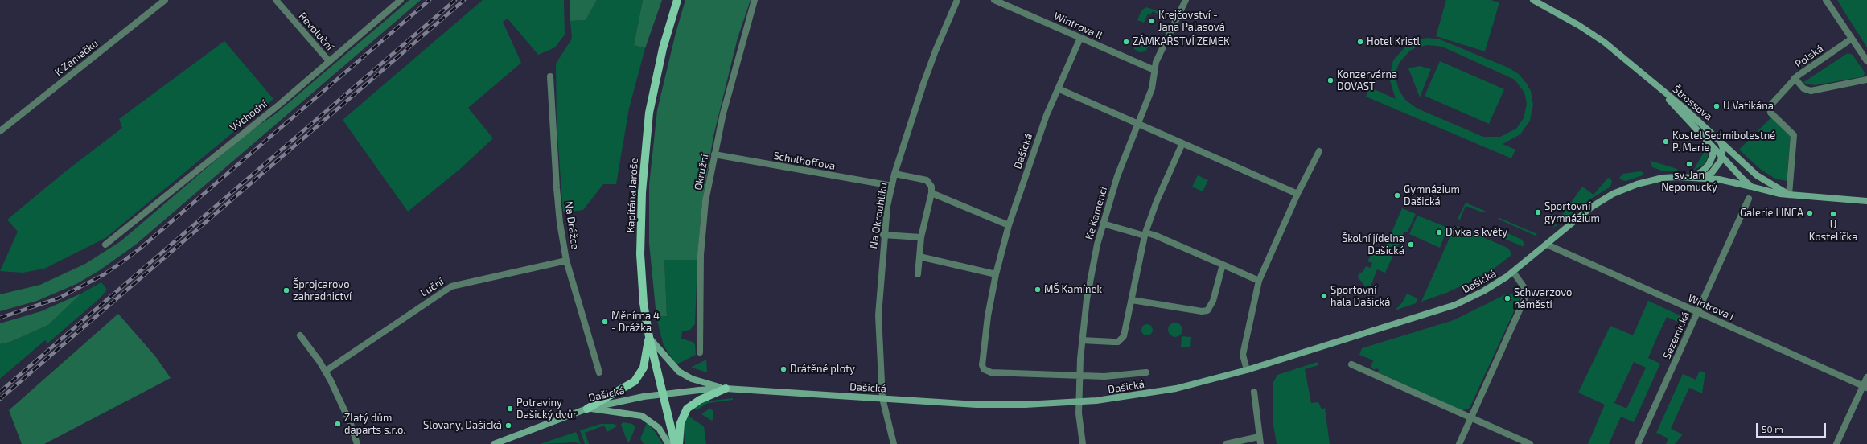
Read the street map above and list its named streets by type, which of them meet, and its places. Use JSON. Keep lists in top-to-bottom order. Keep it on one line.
{"streets":{"main road":["Kapitána Jaroše"],"street":["Wintrova II","Revoluční","Polská","K Zámečku","Štrossova","Východní","Dašická","Schulhoffova","Okružní","Ke Kamenci","Na Okrouhlíku","Na Drážce","Luční","Wintrova I","Sezemická"]},"crossings":[["Wintrova II","Dašická"],["Wintrova II","Ke Kamenci"],["Revoluční","Východní"],["Štrossova","Dašická"],["Dašická","Kapitána Jaroše"],["Dašická","Ke Kamenci"],["Dašická","Na Okrouhlíku"],["Dašická","Wintrova I"],["Schulhoffova","Okružní"],["Schulhoffova","Na Okrouhlíku"],["Na Drážce","Luční"],["Wintrova I","Sezemická"]],"places":["Krejčovství - Jana Palasová","ZÁMKAŘSTVÍ ZEMEK","Hotel Kristl","Konzervárna DOVAST","U Vatikána","Kostel Sedmibolestné P. Marie","sv. Jan Nepomucký","Gymnázium Dašická","Sportovní gymnázium","Galerie LINEA","U Kostelíčka","Dívka s květy","Školní jídelna Dašická","MŠ Kamínek","Šprojcarovo zahradnictví","Sportovní hala Dašická","Schwarzovo náměstí","Měnírna 4 - Drážka","Drátěné ploty","Potraviny Dašický dvůr","Zlatý dům daparts s.r.o.","Slovany, Dašická"],"scale_bar":"50 m"}
